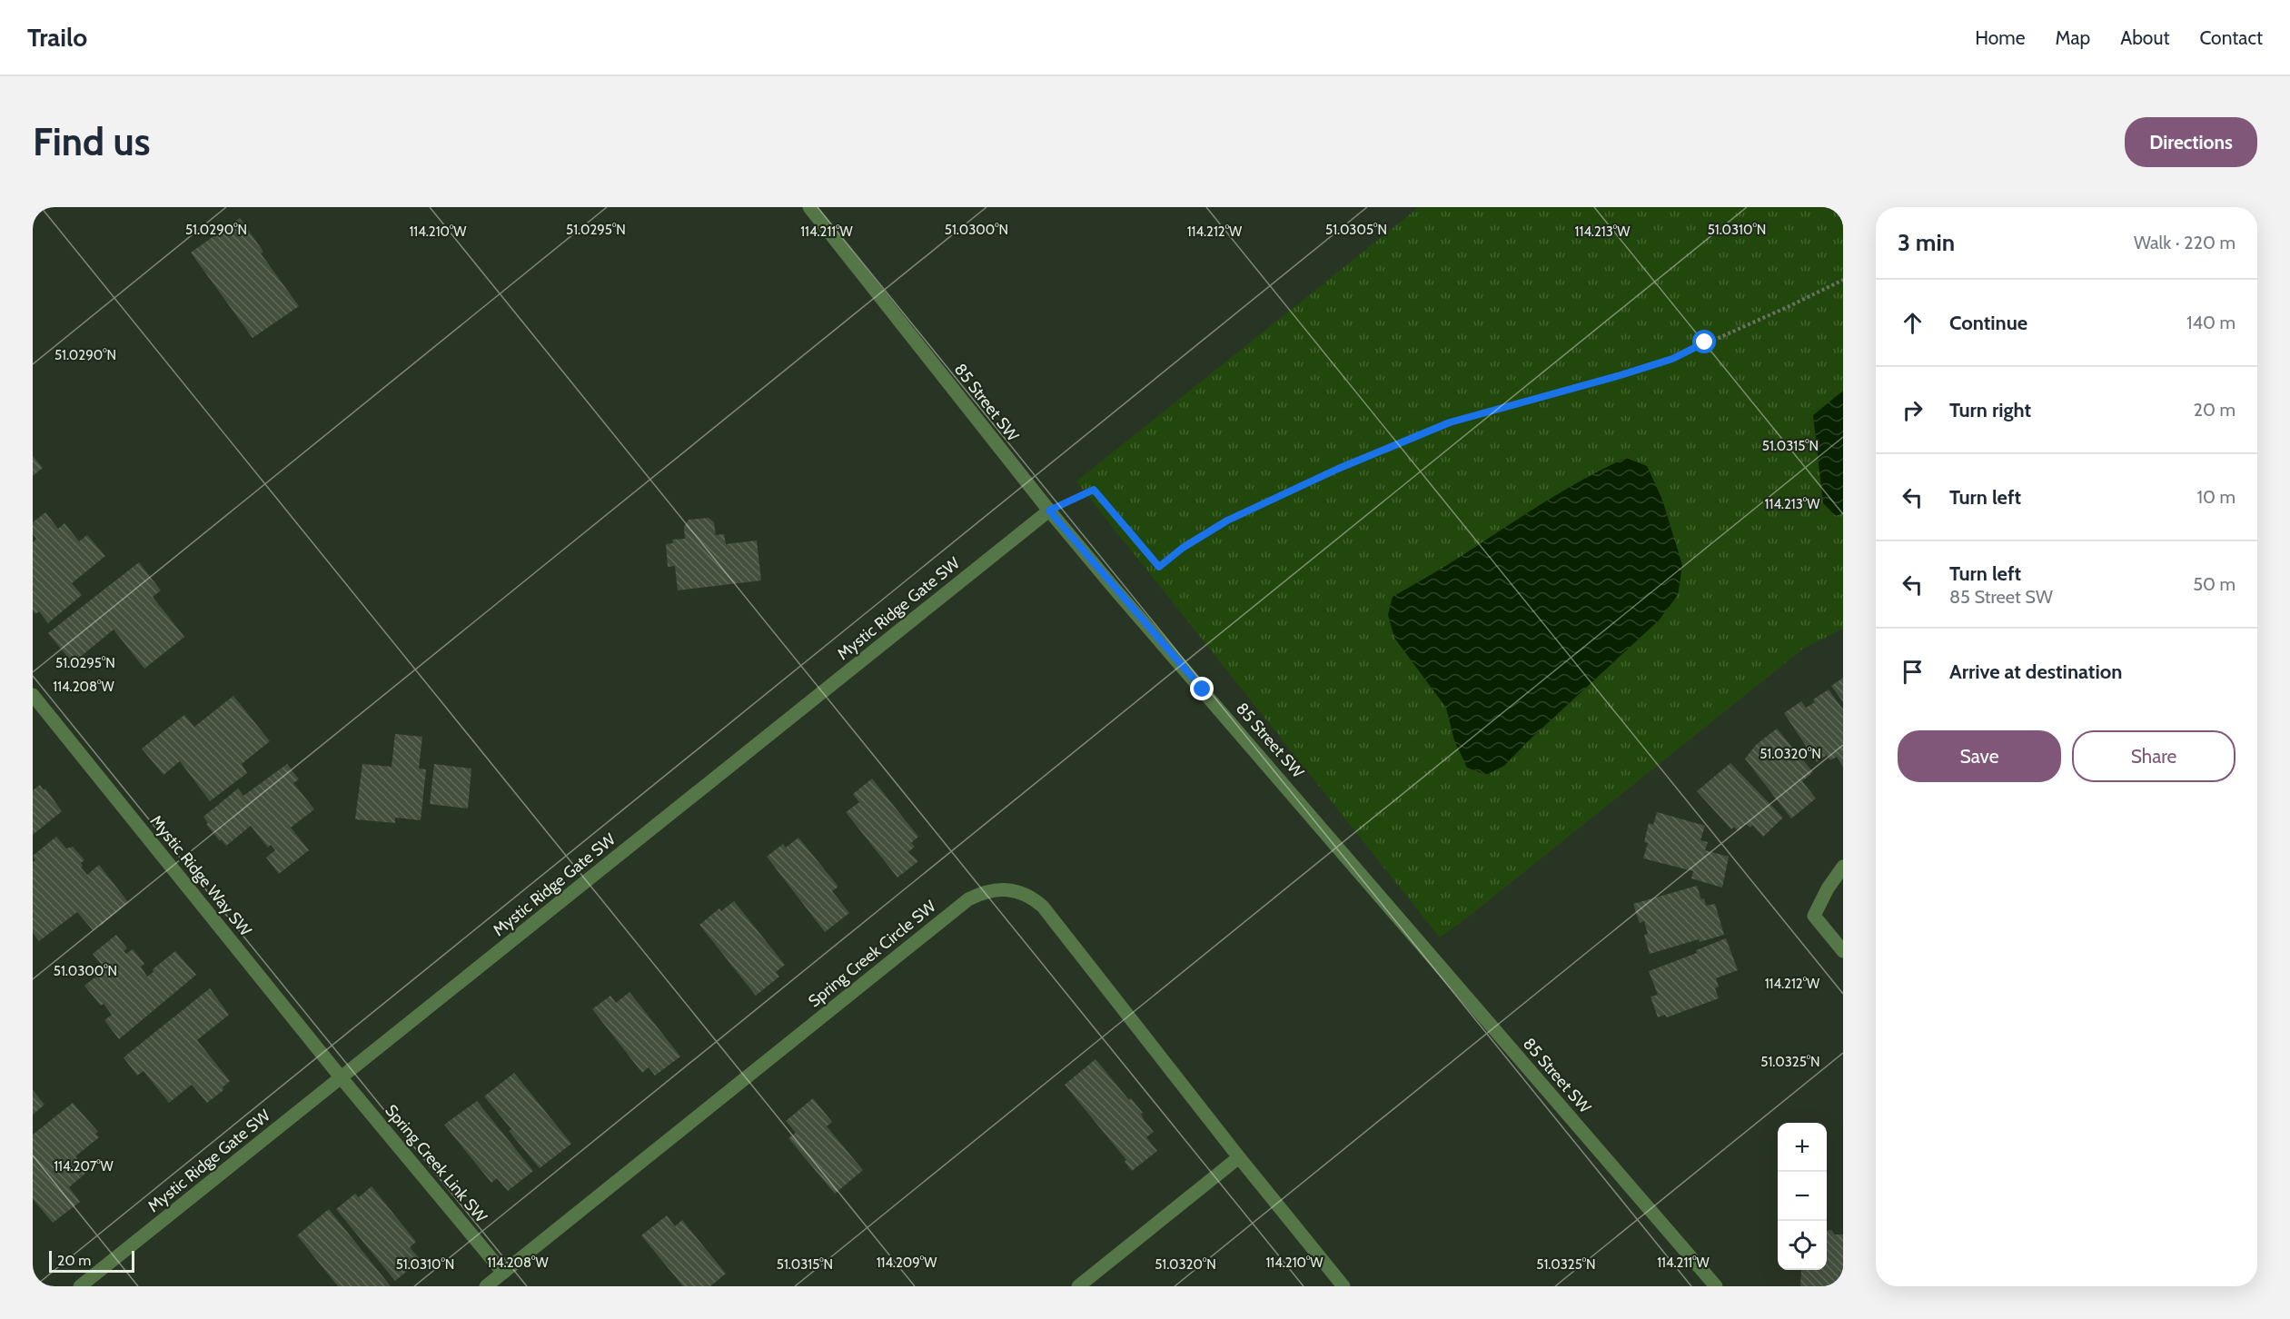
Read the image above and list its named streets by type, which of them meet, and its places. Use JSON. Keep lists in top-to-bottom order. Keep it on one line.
{"streets":{"street":["85 Street SW","Mystic Ridge Gate SW","Mystic Ridge Way SW","Spring Creek Circle SW","Spring Creek Link SW"]},"crossings":[["85 Street SW","Mystic Ridge Gate SW"],["Mystic Ridge Gate SW","Mystic Ridge Way SW"],["Mystic Ridge Gate SW","Spring Creek Link SW"],["Mystic Ridge Way SW","Spring Creek Link SW"],["Spring Creek Circle SW","Spring Creek Link SW"]],"scale_bar":"20 m","page":{"header":"Trailo","nav":["Home","Map","About","Contact"],"buttons":["Directions",["Save","Share"]],"title":"Find us","heading":["3 min","Walk · 220 m"],"list":[["Continue","140 m"],["Turn right","20 m"],["Turn left","10 m"],["Turn left","85 Street SW","50 m"],"Arrive at destination"],"map_buttons":["+","−"],"scale":"20 m"},"coordinates":["51.0290°N","51.0295°N","51.0300°N","51.0305°N","51.0310°N","114.210°W","114.211°W","114.212°W","114.213°W","51.0315°N","114.208°W","51.0320°N","51.0325°N","114.207°W","114.209°W"]}
